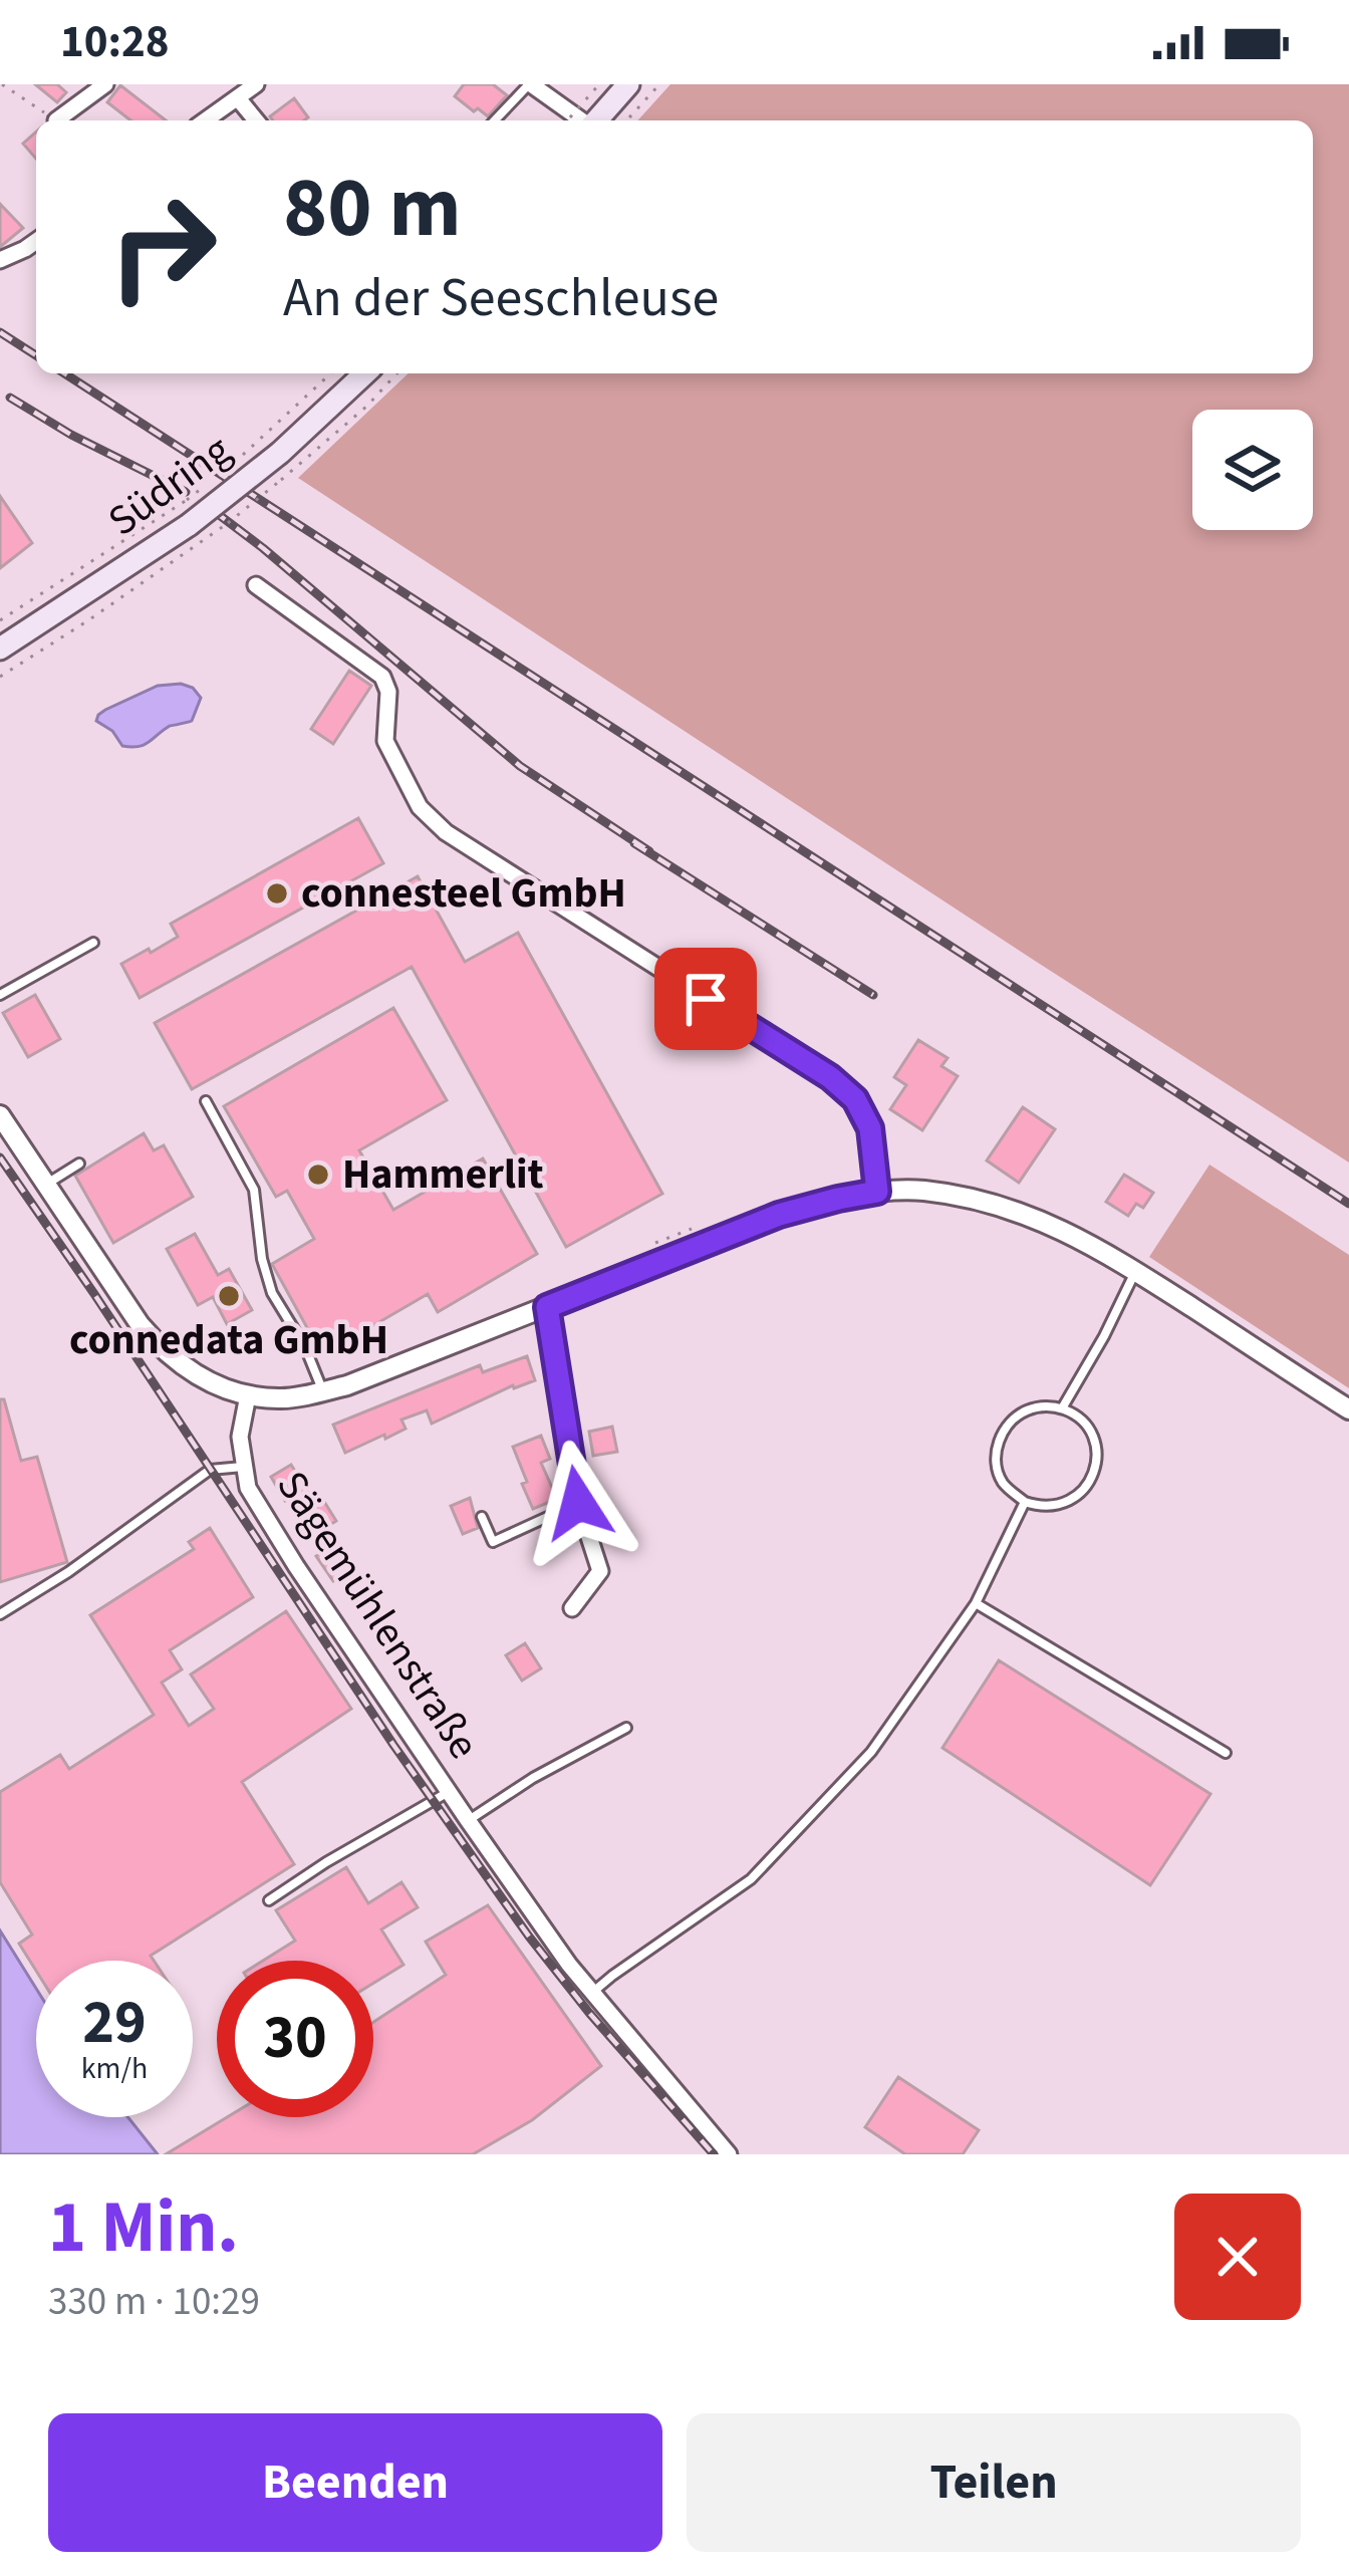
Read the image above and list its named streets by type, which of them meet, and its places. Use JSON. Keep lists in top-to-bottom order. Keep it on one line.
{"streets":{"main road":["Südring"],"street":["Sägemühlenstraße"]},"places":["connesteel GmbH","Hammerlit","connedata GmbH"],"page":{"status":"10:28","turn":["80 m","An der Seeschleuse"],"speed":"29 km/h","limit":"30","heading":["1 Min.","330 m · 10:29"],"buttons":["Beenden","Teilen"]}}
